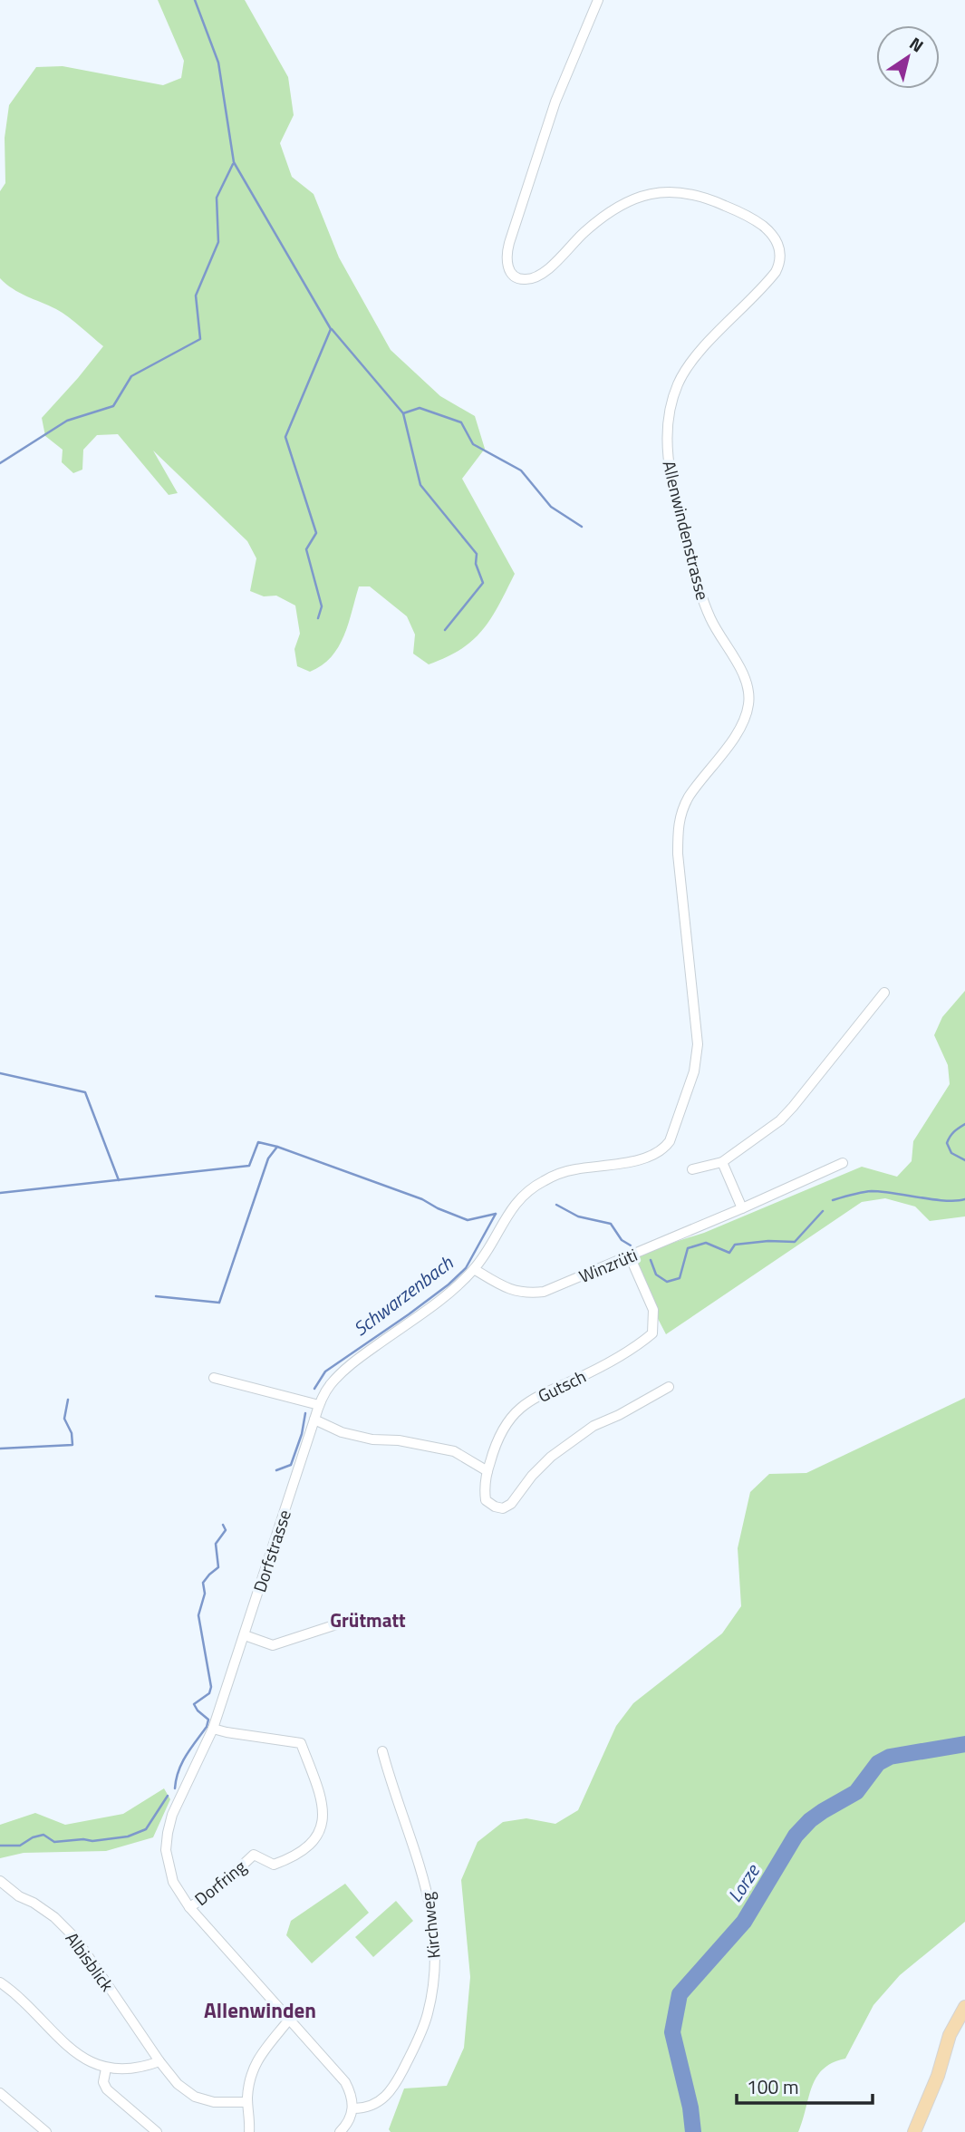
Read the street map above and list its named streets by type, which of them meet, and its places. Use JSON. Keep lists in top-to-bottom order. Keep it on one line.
{"streets":{"street":["Allenwindenstrasse","Winzrüti","Gutsch","Dorfstrasse","Dorfring","Kirchweg","Albisblick"]},"crossings":[["Allenwindenstrasse","Dorfstrasse"],["Winzrüti","Gutsch"],["Winzrüti","Dorfstrasse"],["Dorfstrasse","Dorfring"],["Dorfstrasse","Kirchweg"]],"districts":["Grütmatt","Allenwinden"],"water":["Schwarzenbach","Lorze"],"scale_bar":"100 m","north":"top right"}
